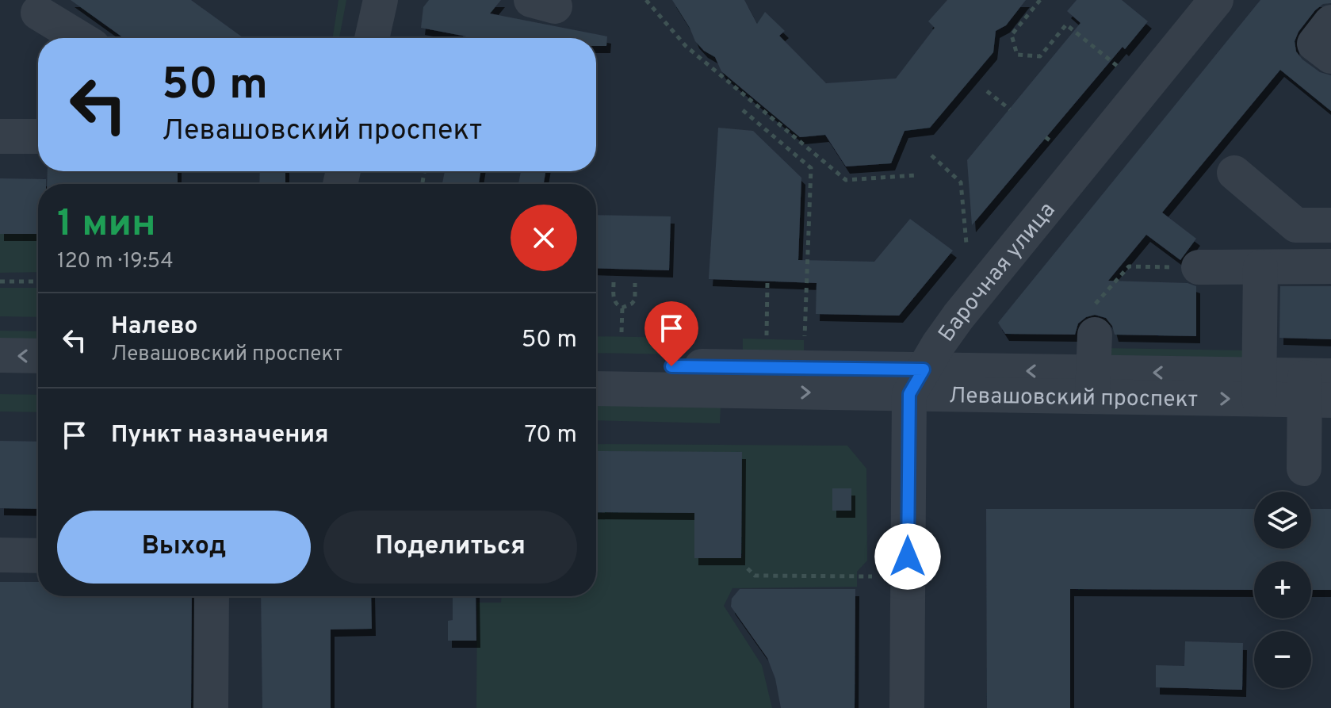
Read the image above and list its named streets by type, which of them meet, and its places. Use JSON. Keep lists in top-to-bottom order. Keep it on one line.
{"streets":{"street":["Барочная улица","Левашовский проспект"]},"crossings":[["Барочная улица","Левашовский проспект"]],"page":{"turn":["50 m","Левашовский проспект"],"heading":["1 мин","120 m · 19:54"],"list":[{"name":"Налево","note":"Левашовский проспект","value":"50 m"},{"name":"Пункт назначения","value":"70 m"}],"map_buttons":["+","−"],"buttons":["Выход","Поделиться"]}}
